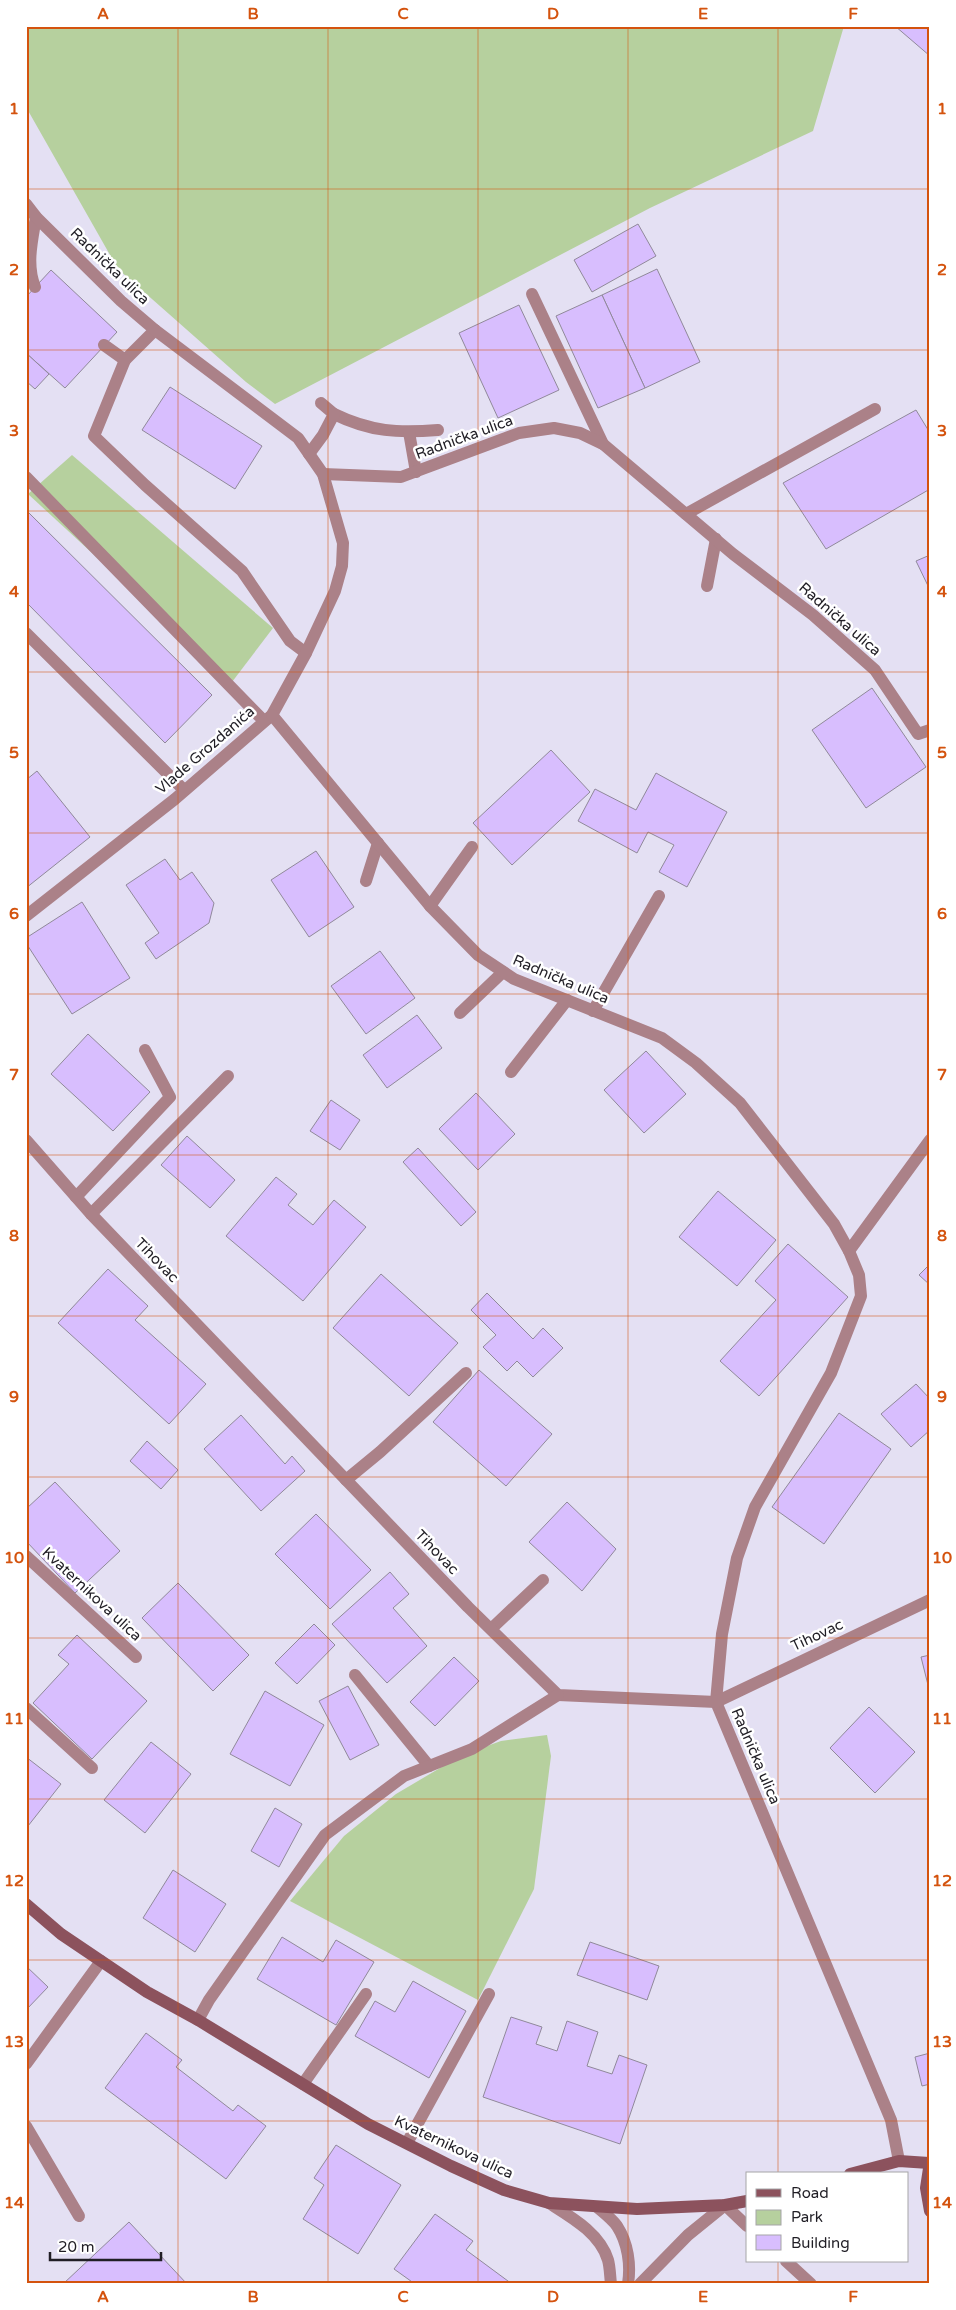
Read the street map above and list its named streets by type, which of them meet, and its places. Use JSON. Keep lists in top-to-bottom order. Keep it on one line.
{"streets":{"street":["Radnička ulica","Vlade Grozdanića","Tihovac","Kvaternikova ulica"]},"crossings":[["Radnička ulica","Vlade Grozdanića"],["Radnička ulica","Tihovac"]],"legend":["Road","Park","Building"],"scale_bar":"20 m","grid":{"columns":["A","B","C","D","E","F"],"rows":["1","2","3","4","5","6","7","8","9","10","11","12","13","14"]}}
